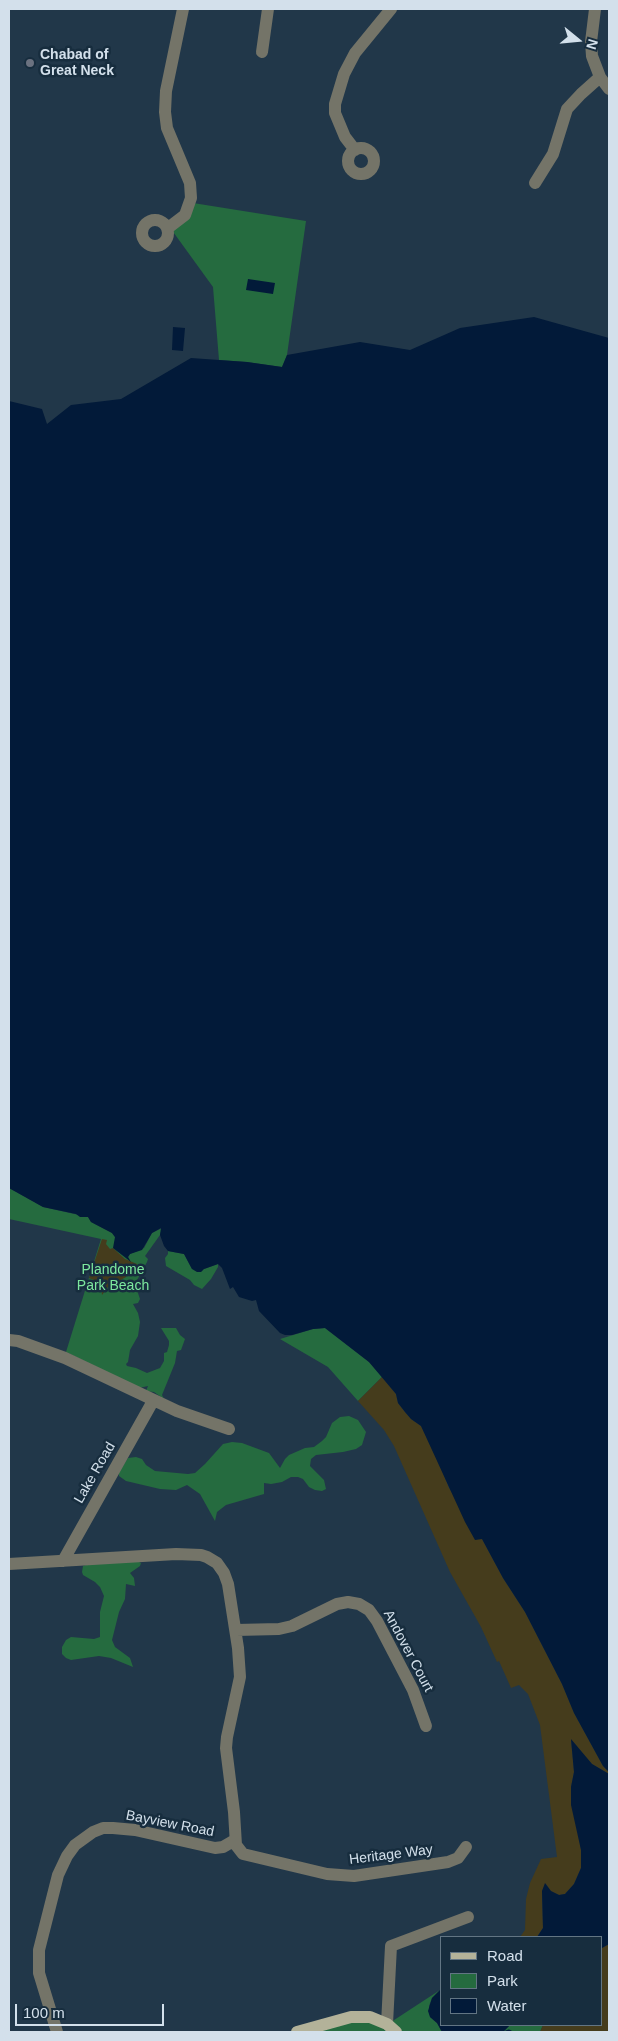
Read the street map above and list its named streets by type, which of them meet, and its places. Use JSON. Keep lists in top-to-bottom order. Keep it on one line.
{"streets":{"street":["Lake Road","Andover Court","Bayview Road","Heritage Way"]},"crossings":[["Lake Road","Bayview Road"],["Andover Court","Bayview Road"],["Bayview Road","Heritage Way"]],"parks":["Plandome Park Beach"],"places":["Chabad of Great Neck"],"legend":["Road","Park","Water"],"scale_bar":"100 m","north":"right"}
